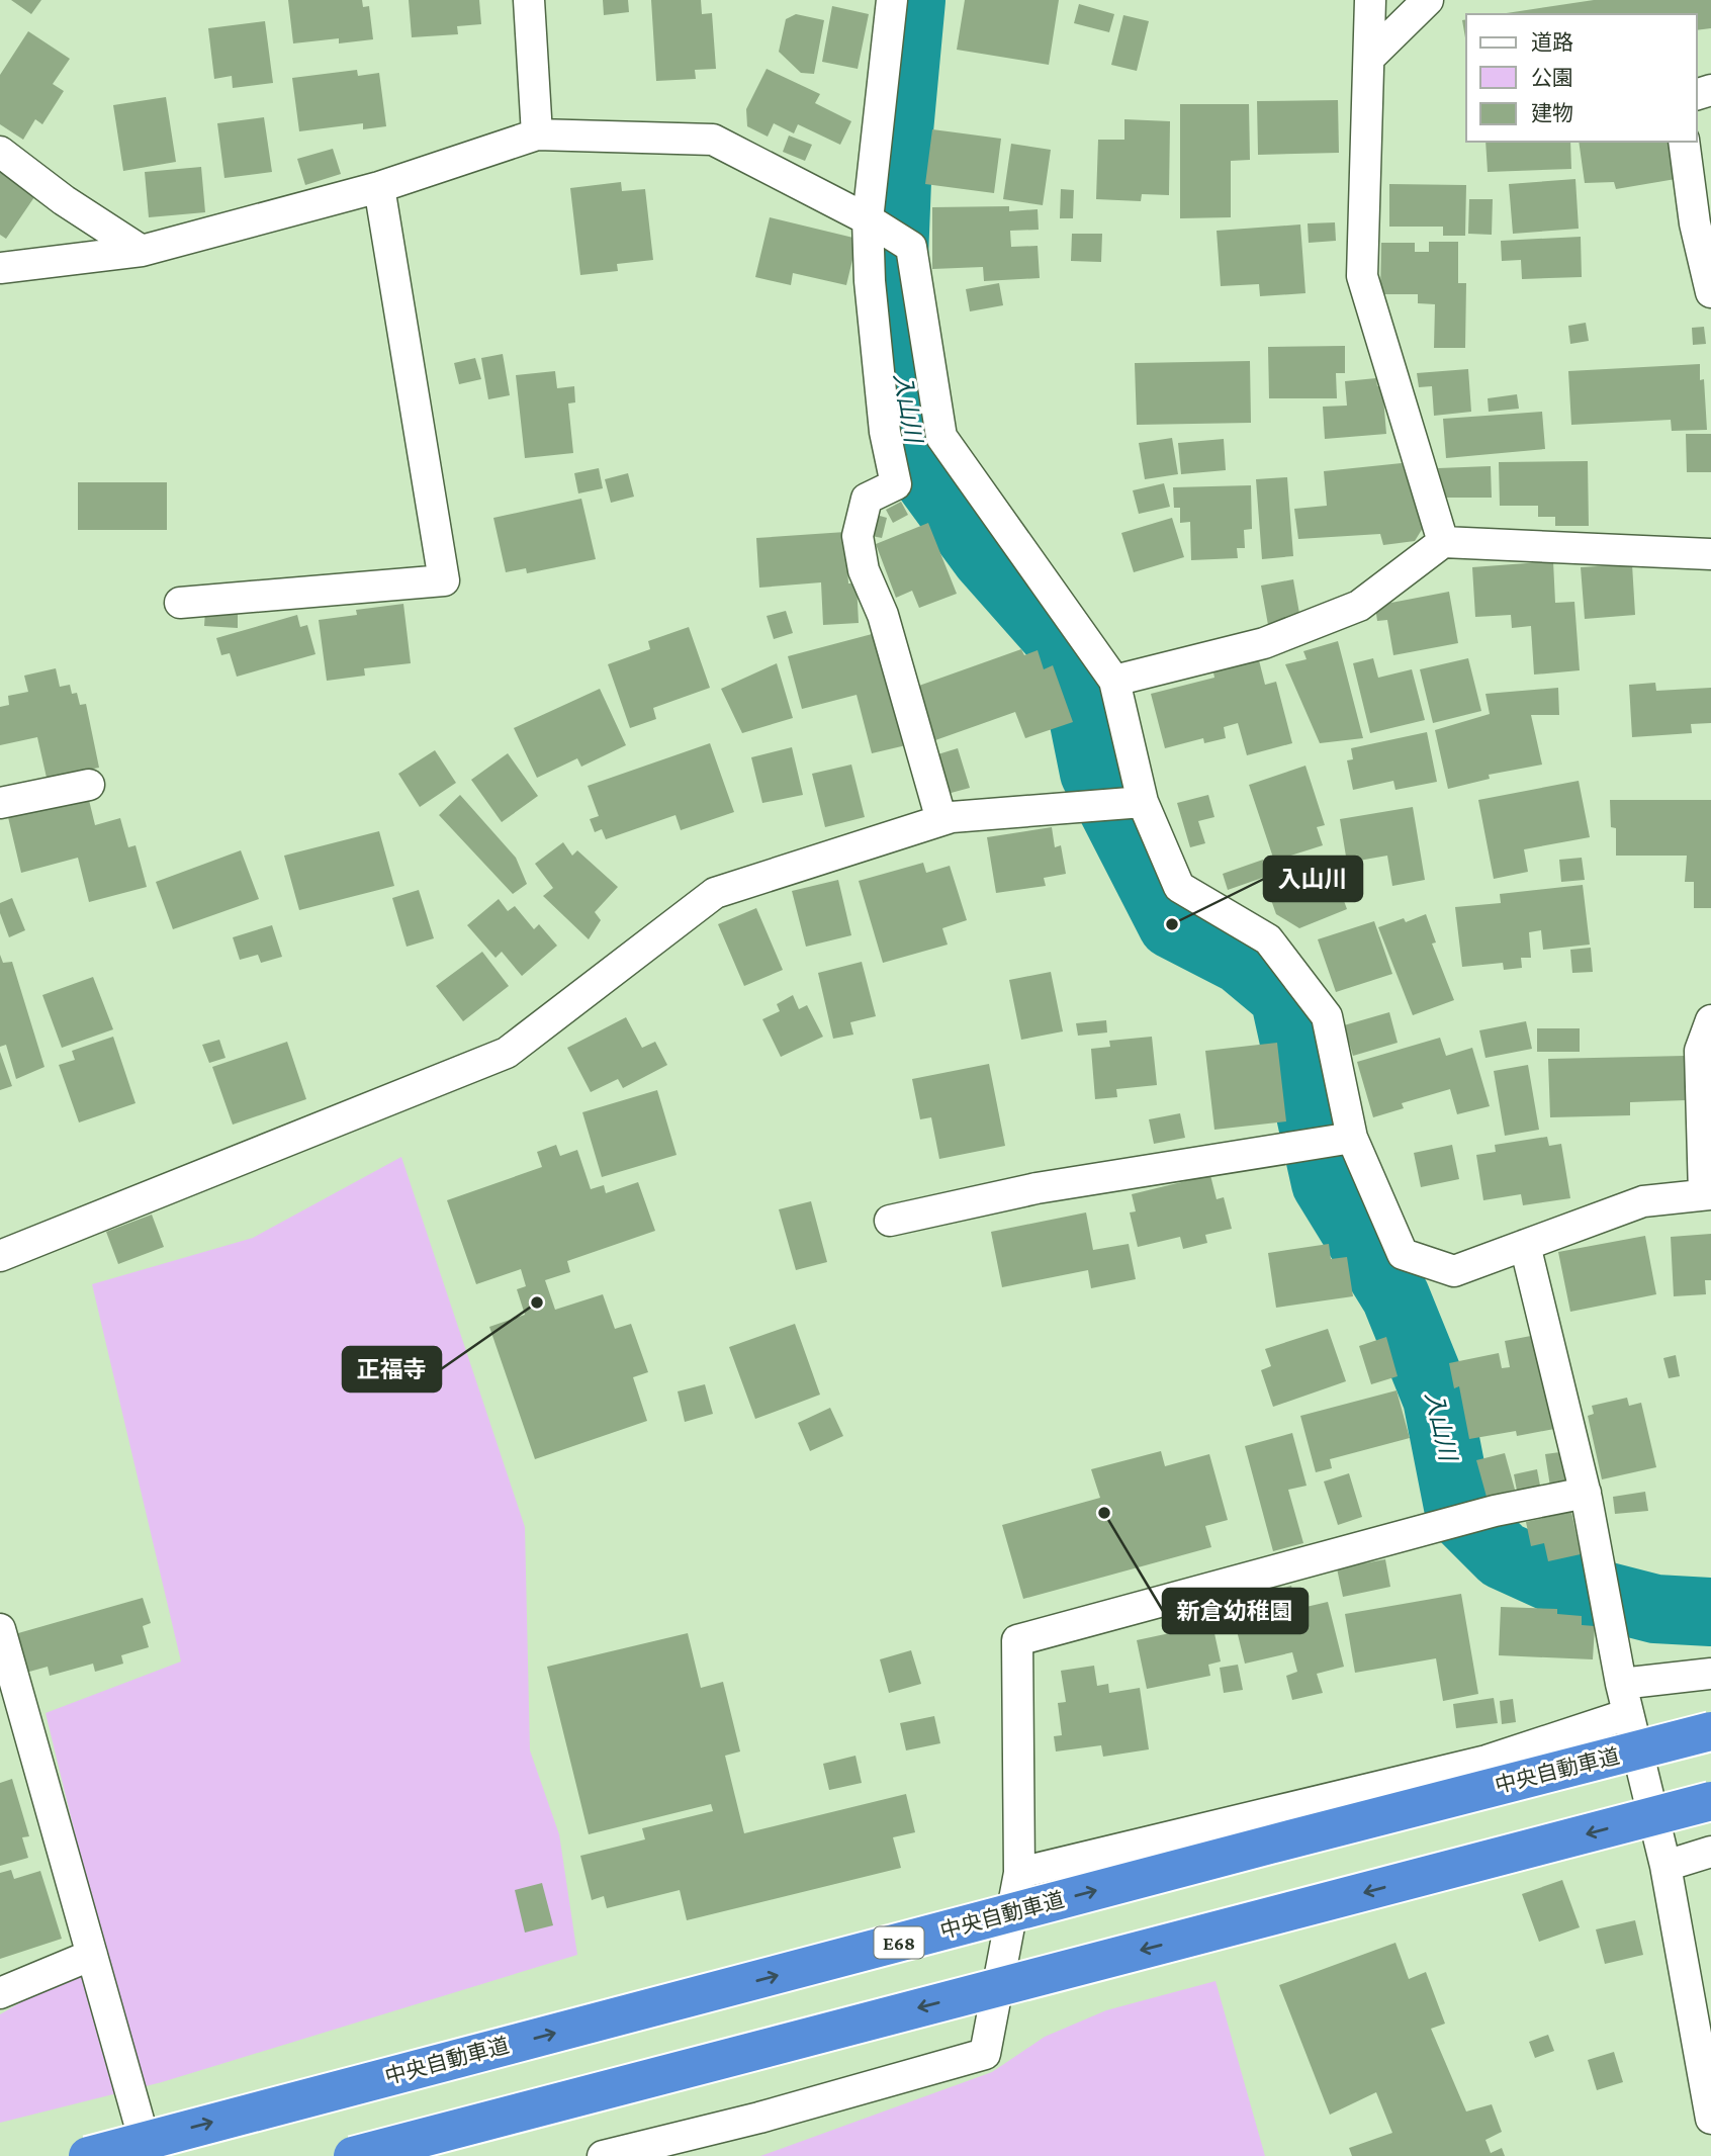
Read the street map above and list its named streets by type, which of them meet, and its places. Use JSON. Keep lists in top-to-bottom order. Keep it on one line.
{"streets":{"highway":["中央自動車道","E68"]},"water":["入山川"],"places":["入山川","正福寺","新倉幼稚園"],"legend":["道路","公園","建物"]}
